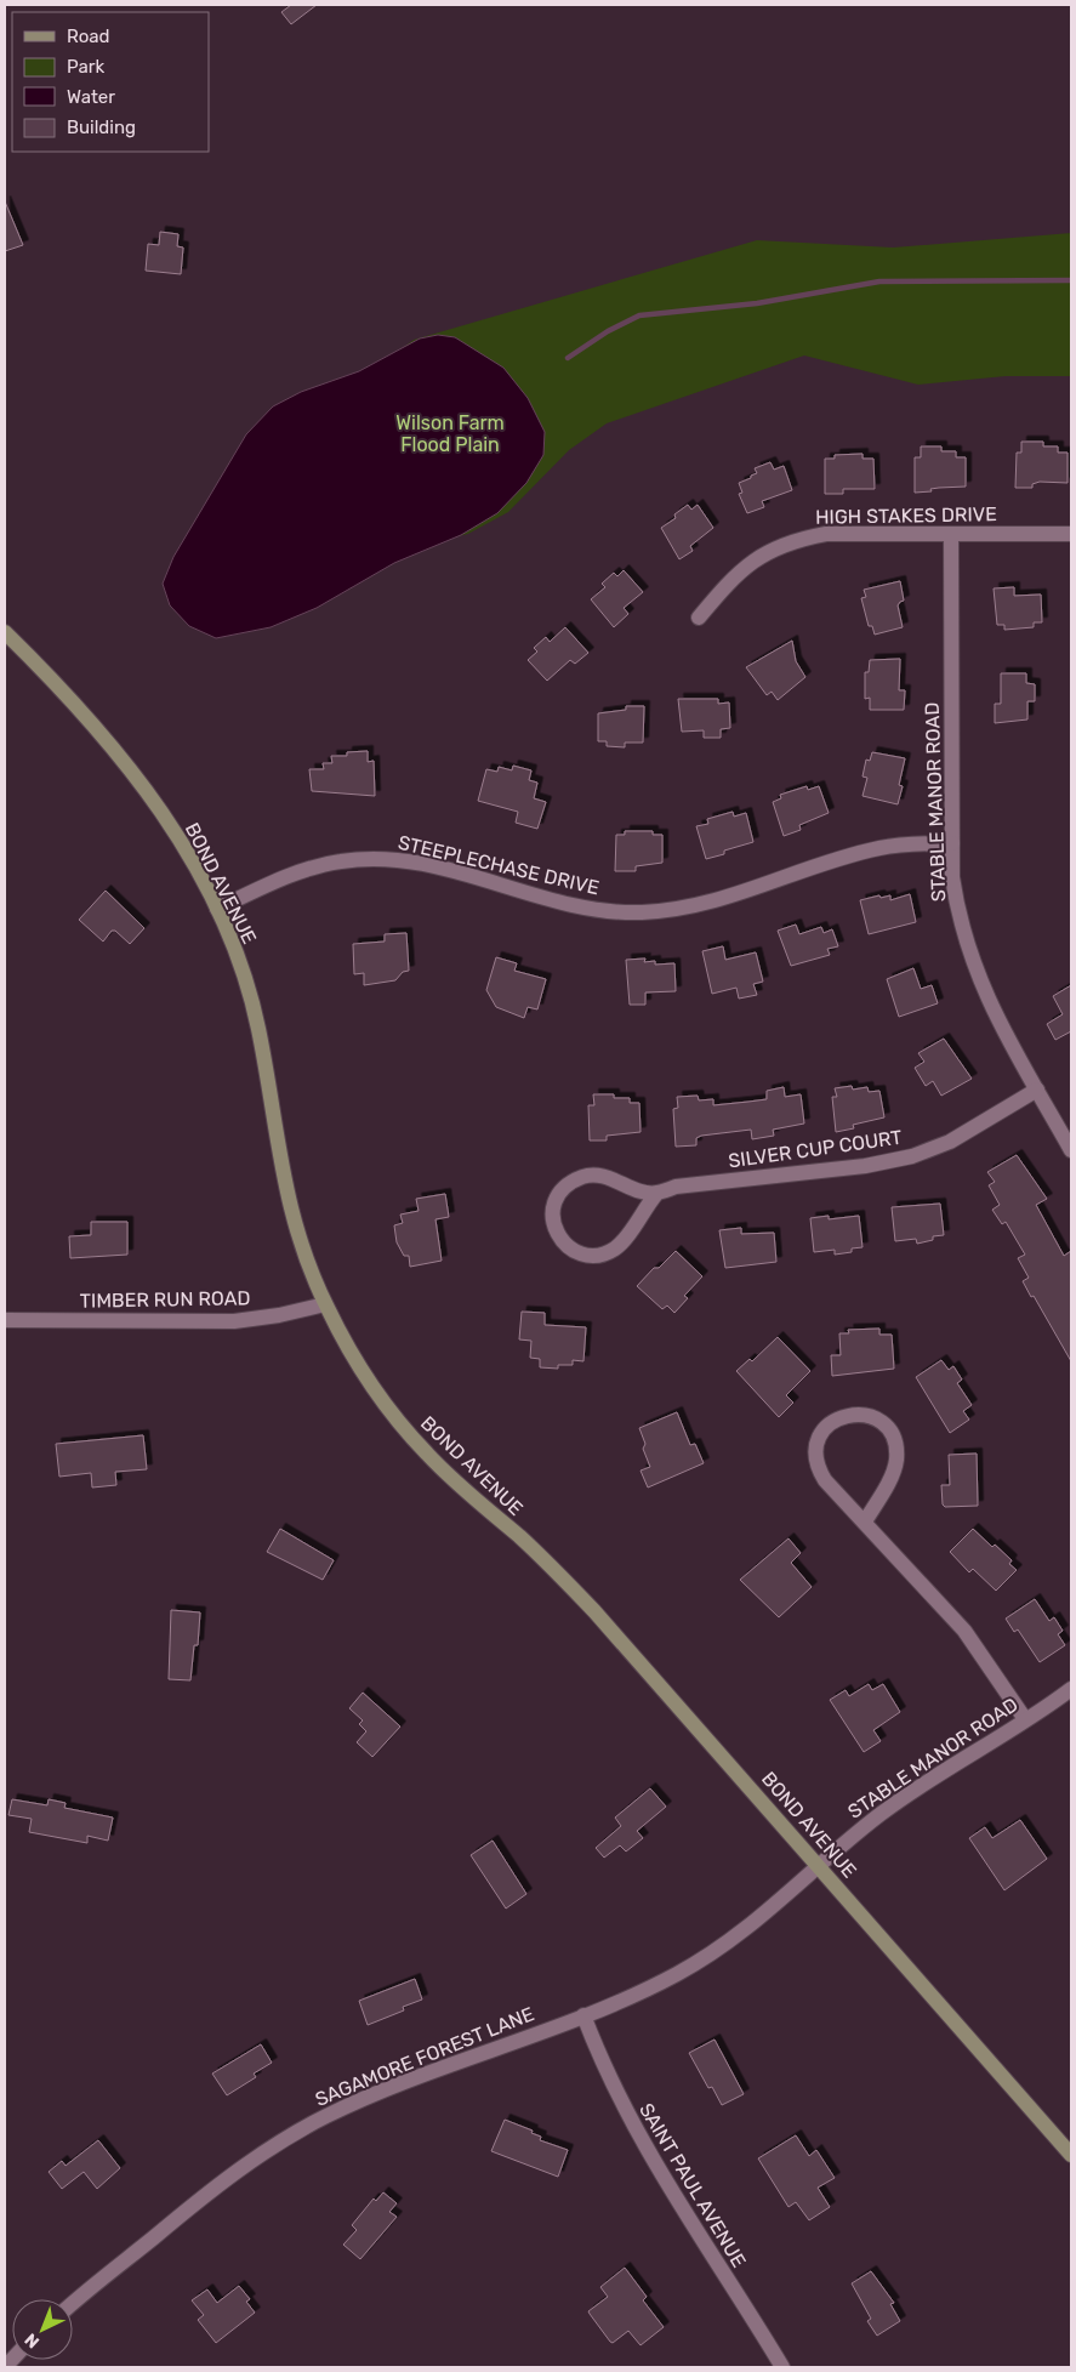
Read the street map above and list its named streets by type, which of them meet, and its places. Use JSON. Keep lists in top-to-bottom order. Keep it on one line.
{"streets":{"street":["HIGH STAKES DRIVE","STABLE MANOR ROAD","STEEPLECHASE DRIVE","BOND AVENUE","SILVER CUP COURT","TIMBER RUN ROAD","SAGAMORE FOREST LANE","SAINT PAUL AVENUE"]},"crossings":[["HIGH STAKES DRIVE","STABLE MANOR ROAD"],["STABLE MANOR ROAD","STEEPLECHASE DRIVE"],["STABLE MANOR ROAD","BOND AVENUE"],["STABLE MANOR ROAD","SILVER CUP COURT"],["STABLE MANOR ROAD","SAGAMORE FOREST LANE"],["STEEPLECHASE DRIVE","BOND AVENUE"],["BOND AVENUE","TIMBER RUN ROAD"],["BOND AVENUE","SAGAMORE FOREST LANE"],["SAGAMORE FOREST LANE","SAINT PAUL AVENUE"]],"parks":["Wilson Farm Flood Plain"],"legend":["Road","Park","Water","Building"],"north":"bottom left"}
